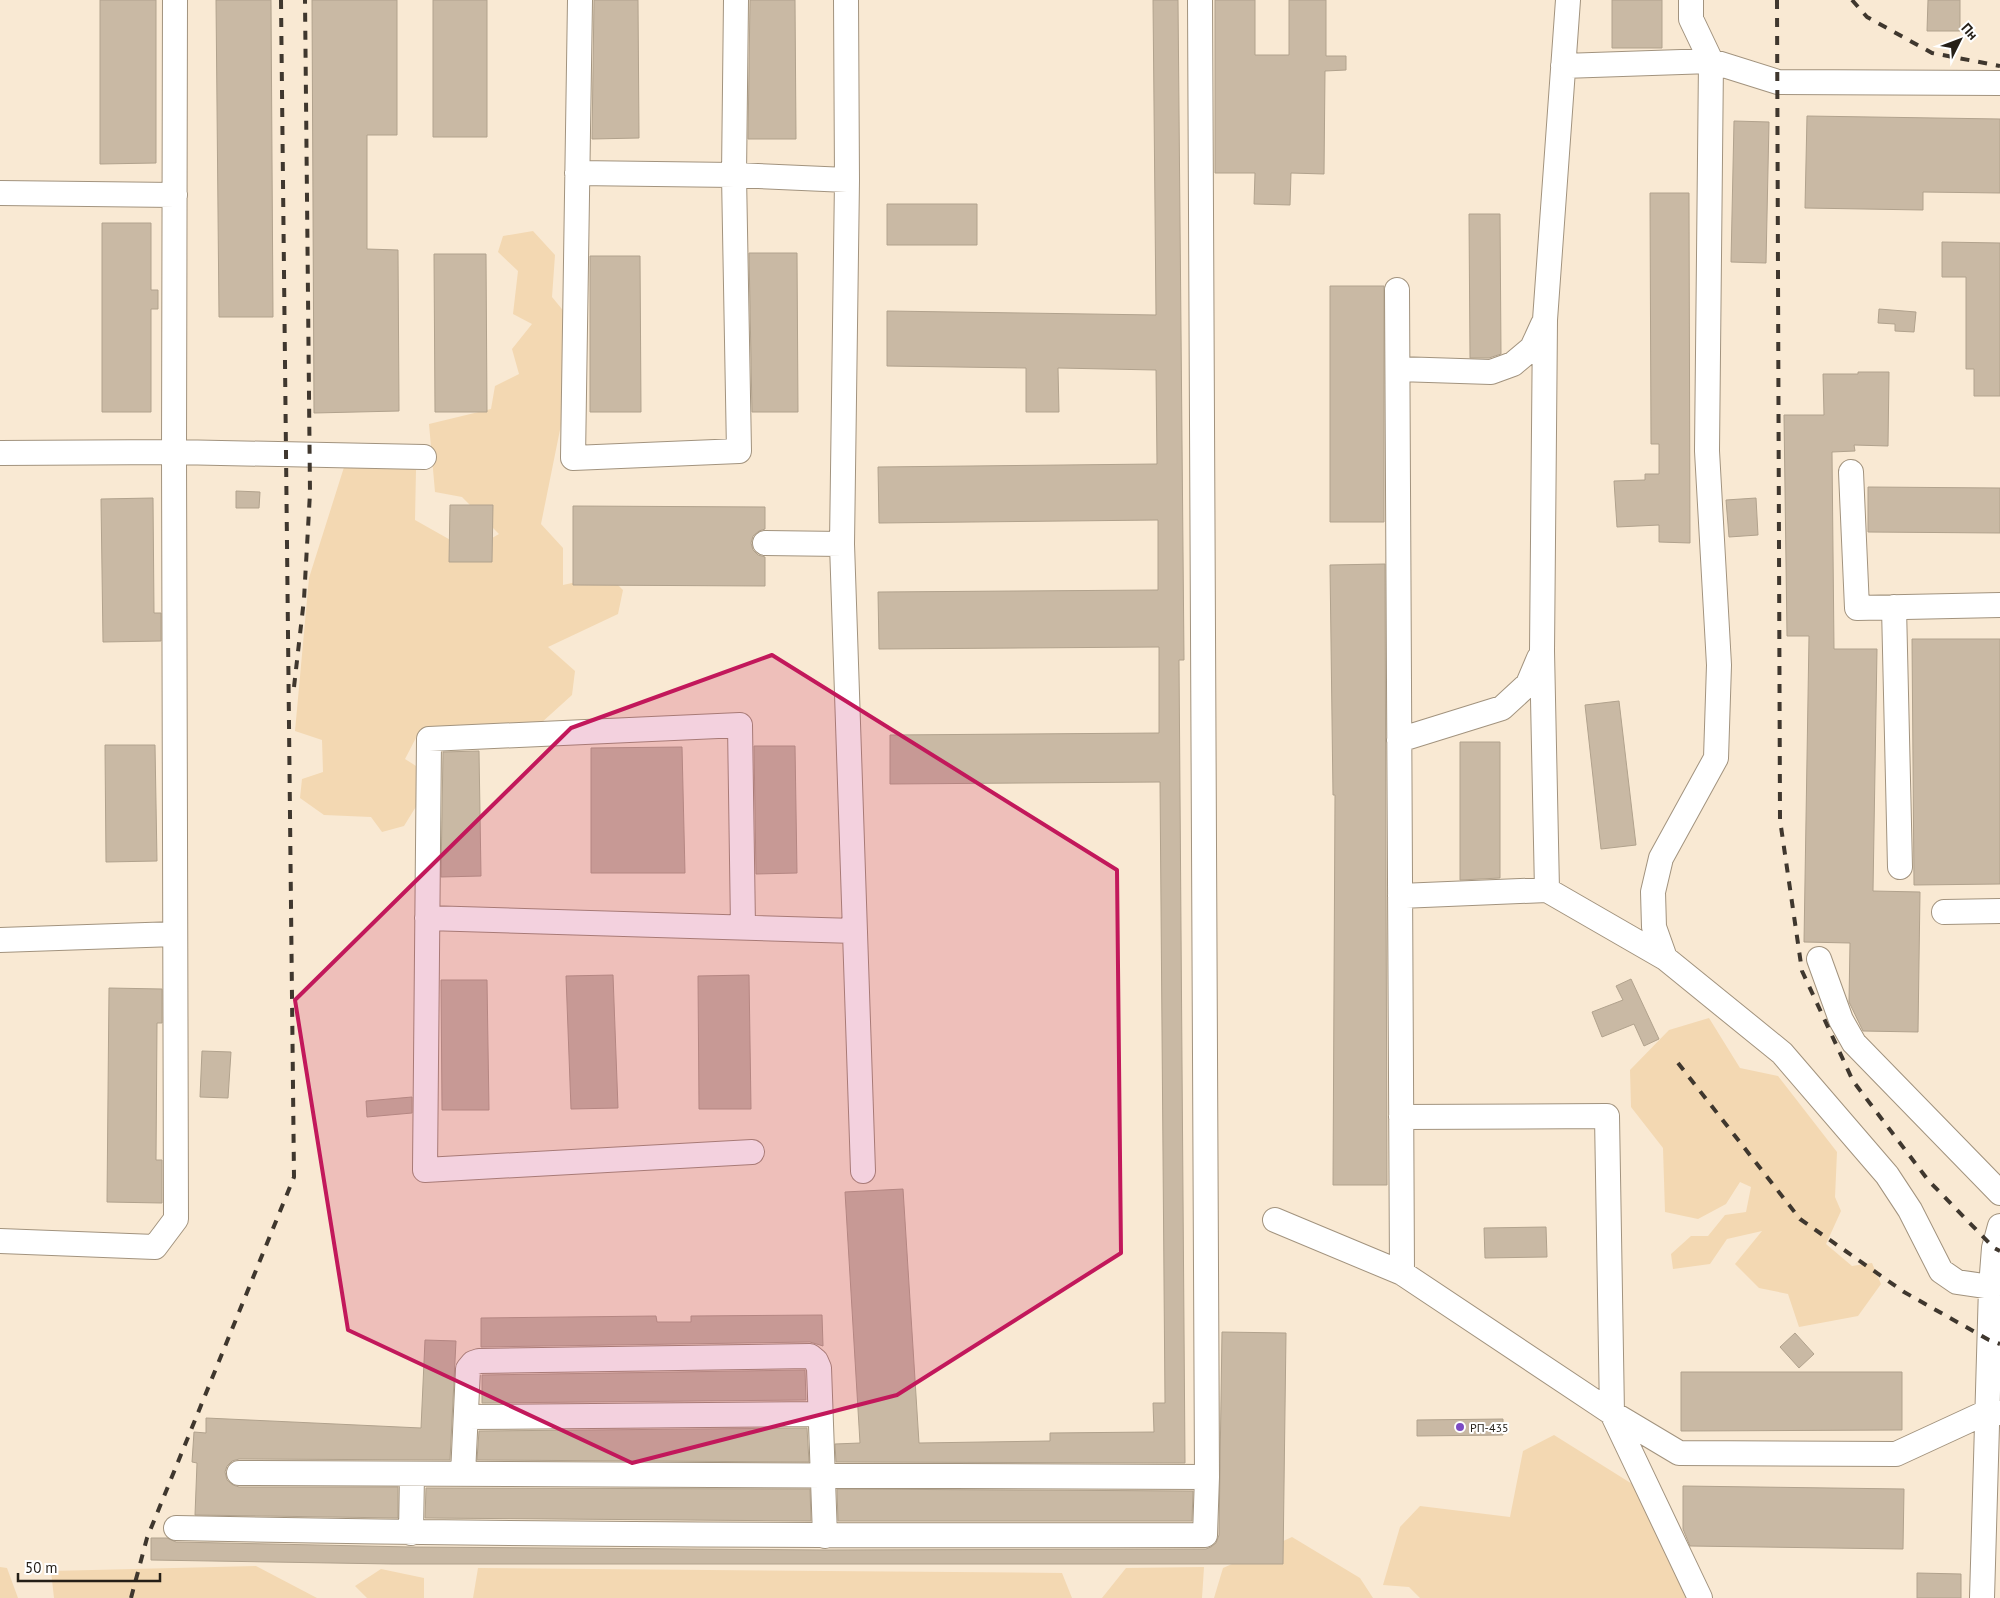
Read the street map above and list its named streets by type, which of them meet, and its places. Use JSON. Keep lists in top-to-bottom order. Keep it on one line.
{"places":["РП-435"],"scale_bar":"50 m","north":"top right"}
